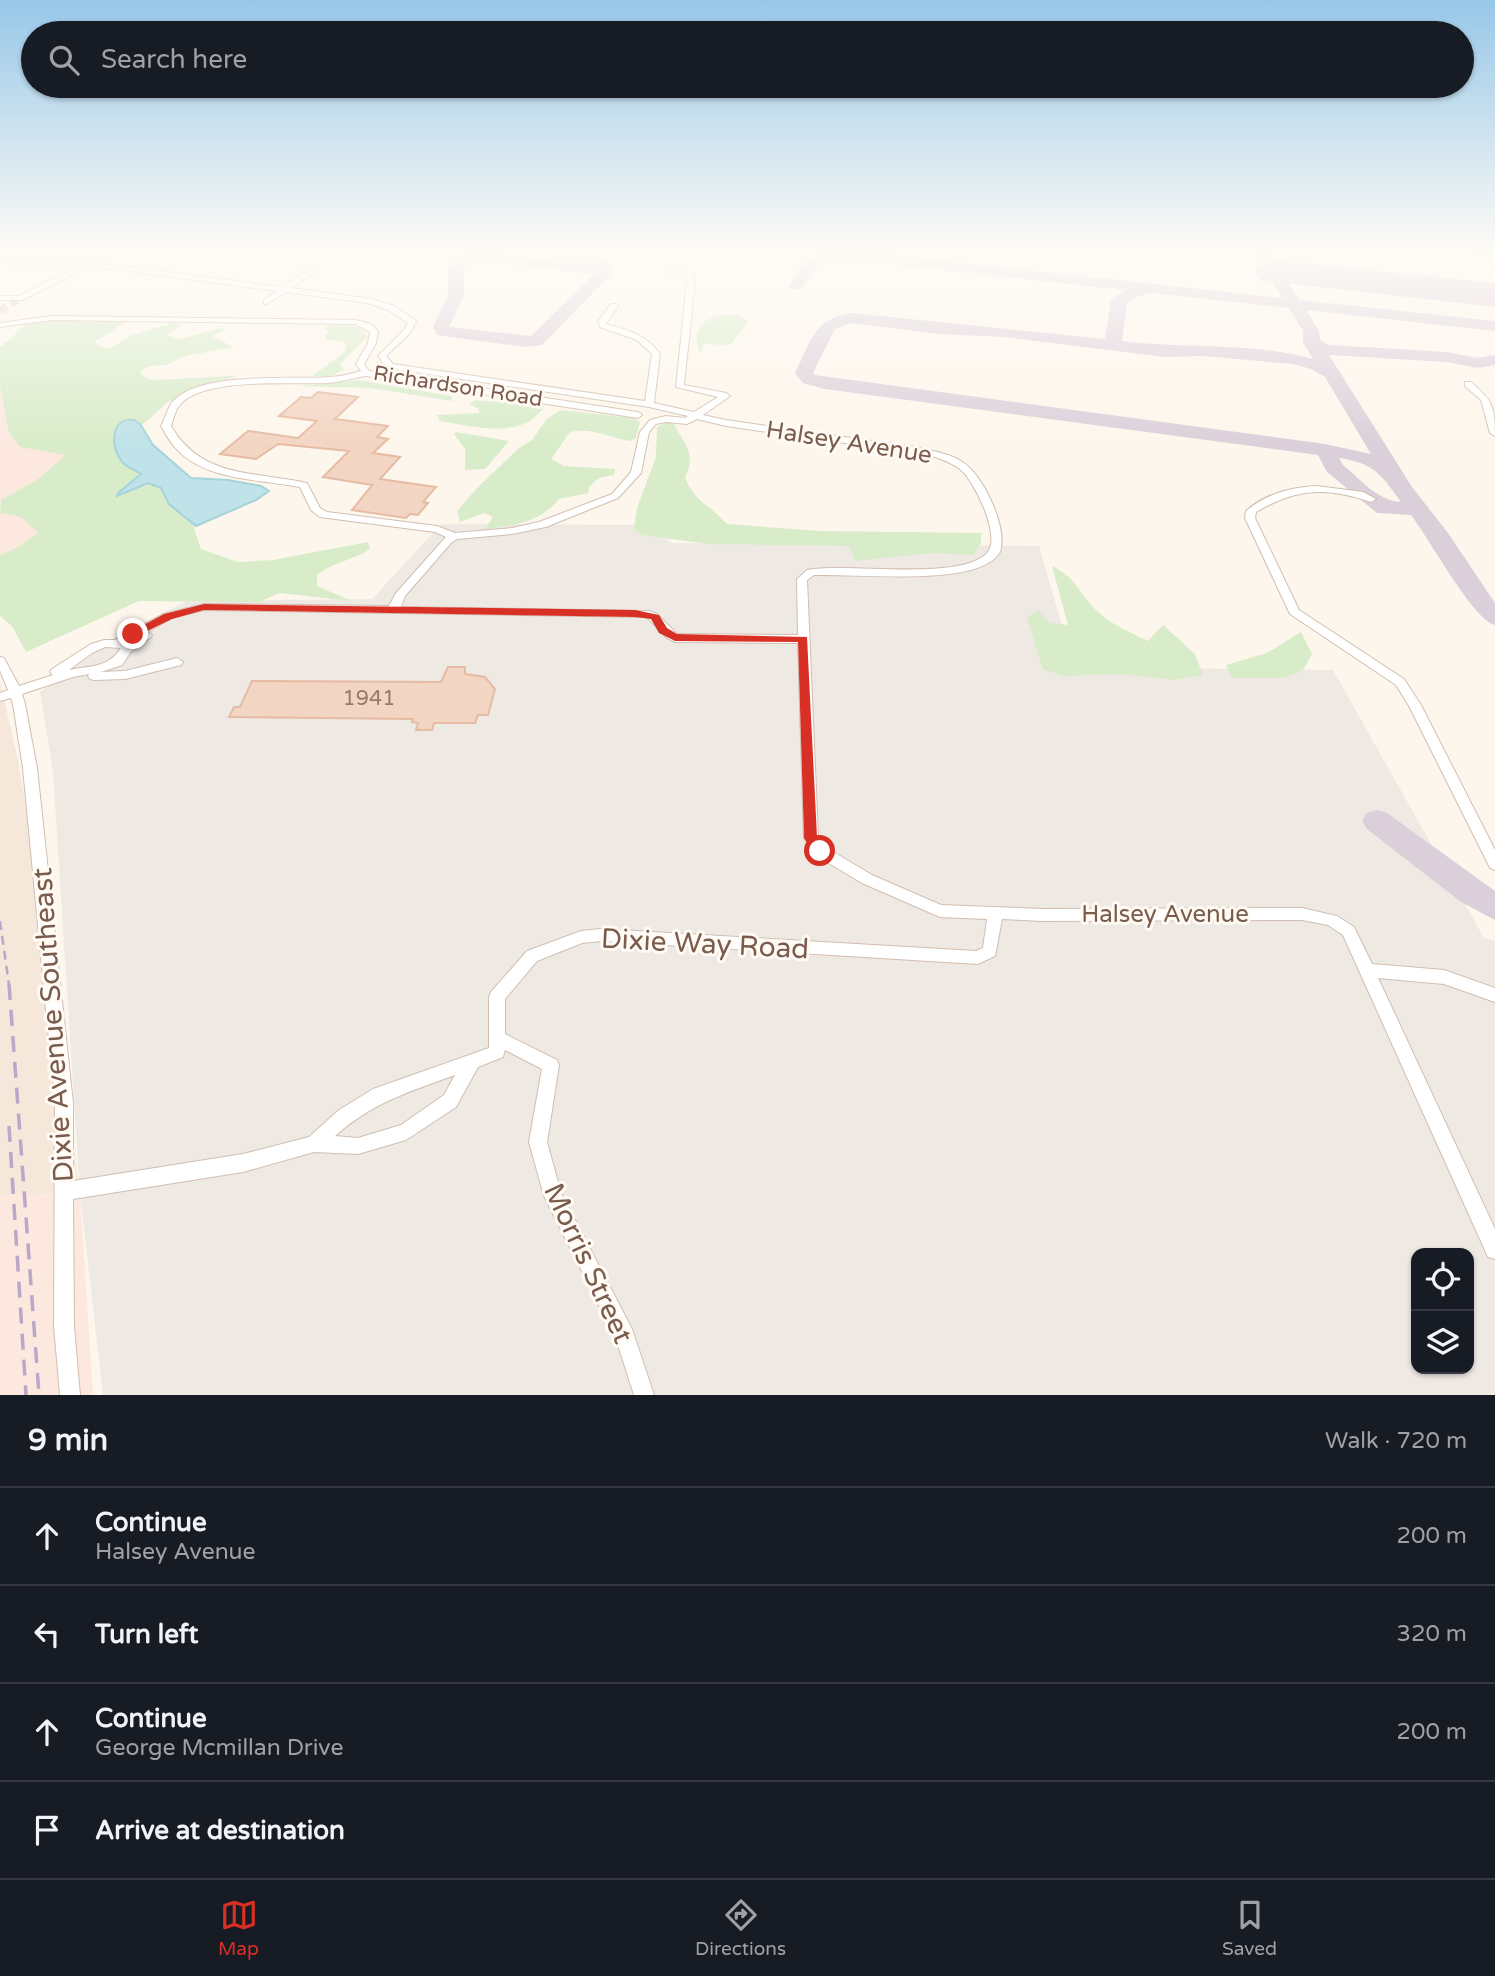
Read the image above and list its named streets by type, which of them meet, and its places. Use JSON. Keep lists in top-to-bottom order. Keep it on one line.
{"streets":{"street":["Richardson Road","Halsey Avenue","Dixie Way Road","Dixie Avenue Southeast","Morris Street"]},"crossings":[["Halsey Avenue","Dixie Way Road"],["Dixie Way Road","Morris Street"]],"house_numbers":["1941"],"page":{"search":"Search here","heading":["9 min","Walk · 720 m"],"list":[["Continue","Halsey Avenue","200 m"],["Turn left","320 m"],["Continue","George Mcmillan Drive","200 m"],"Arrive at destination"],"nav":["Map","Directions","Saved"]}}
